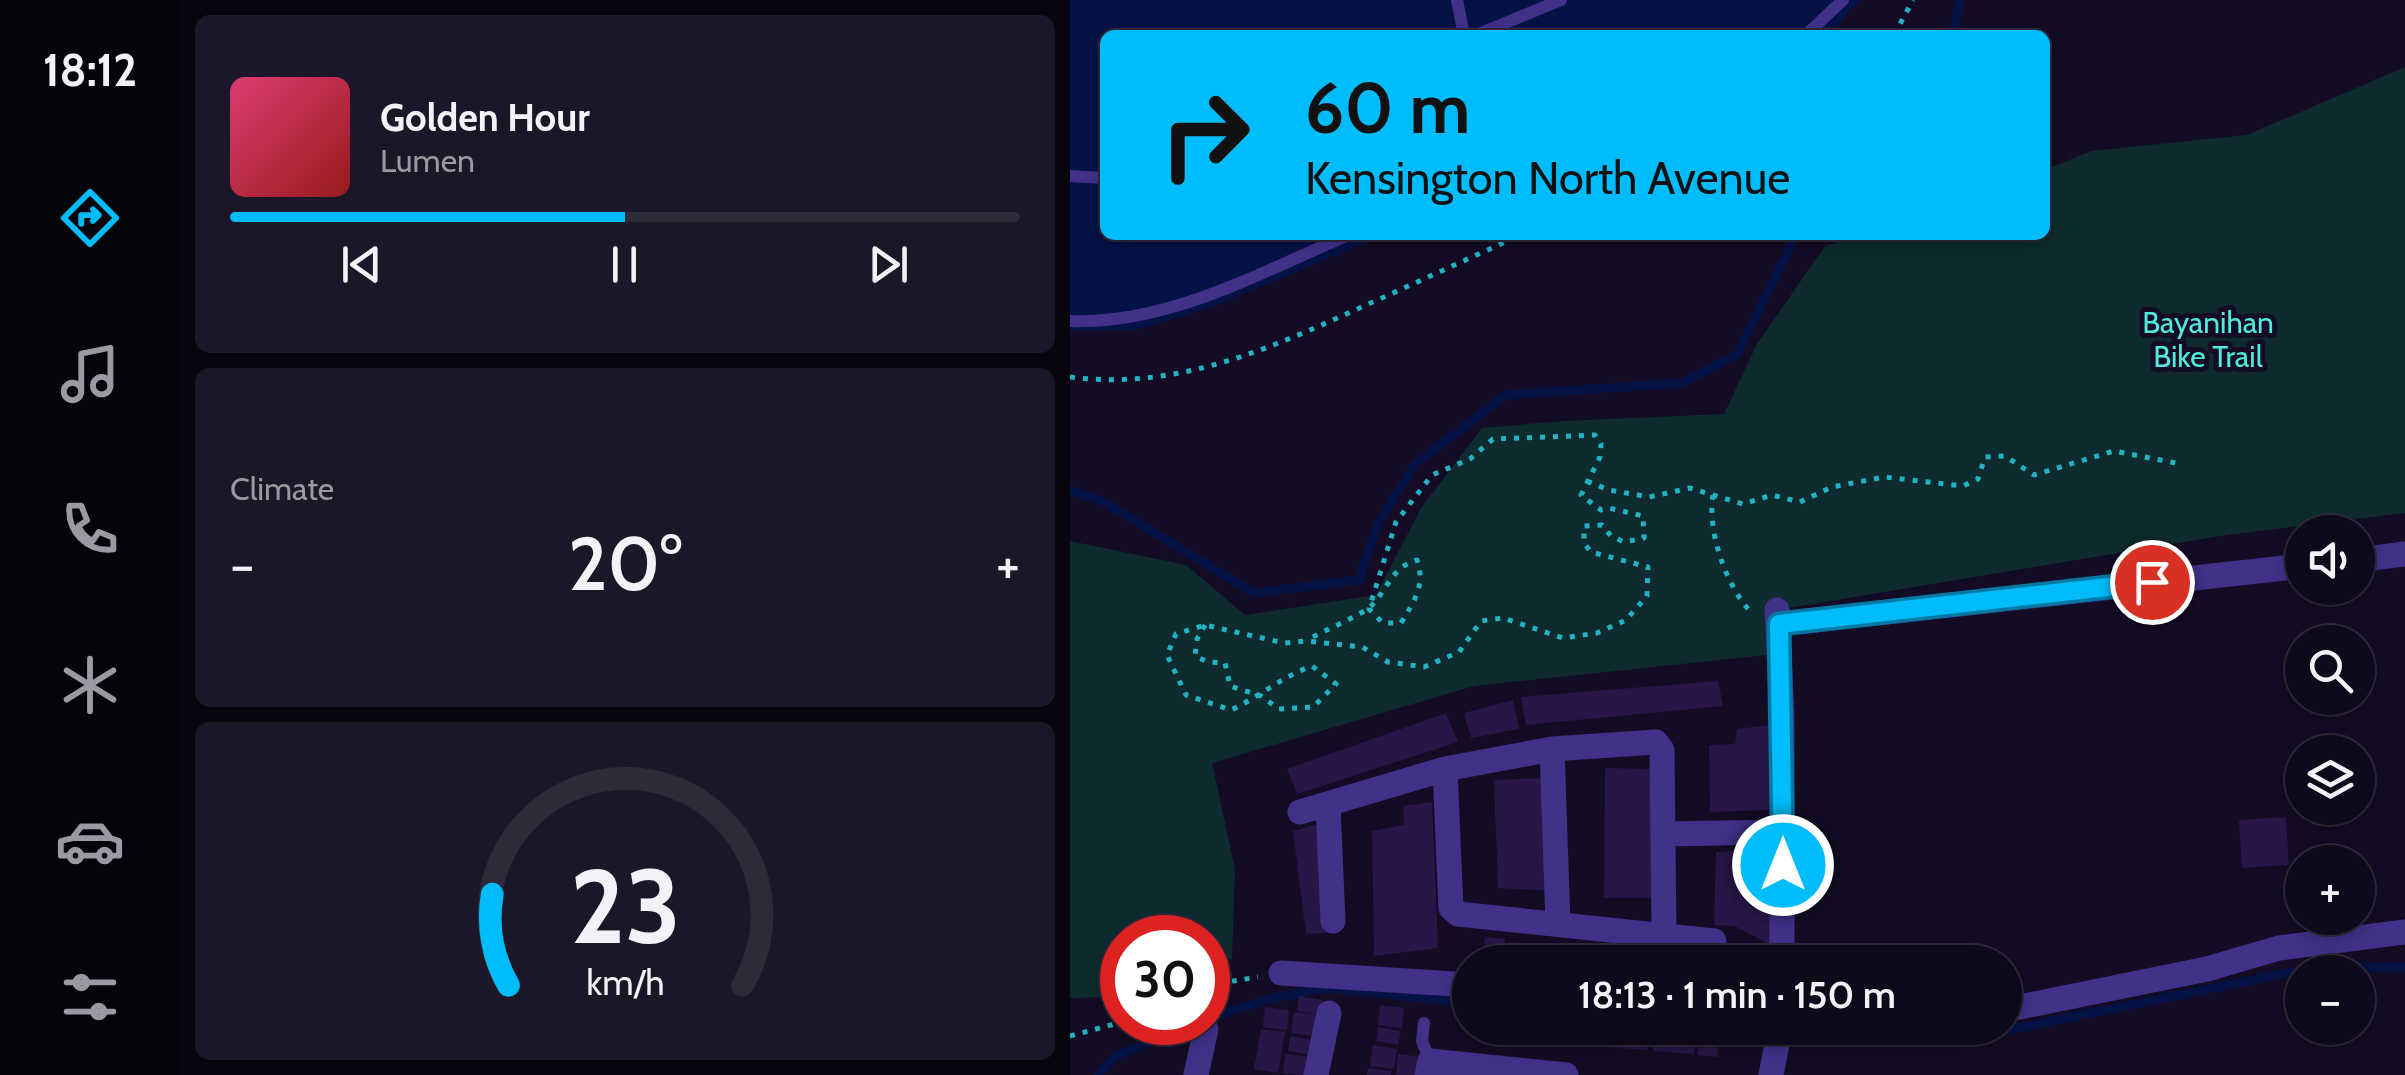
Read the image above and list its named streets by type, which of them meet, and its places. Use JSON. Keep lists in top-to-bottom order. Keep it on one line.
{"parks":["Bayanihan Bike Trail"],"page":{"tabs":"18:12","turn":["60 m","Kensington North Avenue"],"song":["Golden Hour","Lumen"],"tile":"Climate","map_buttons":["+","−"],"heat":["−","20°","+"],"limit":"30","trip":"18:13 · 1 min · 150 m","gauge":["23","km/h"]}}
